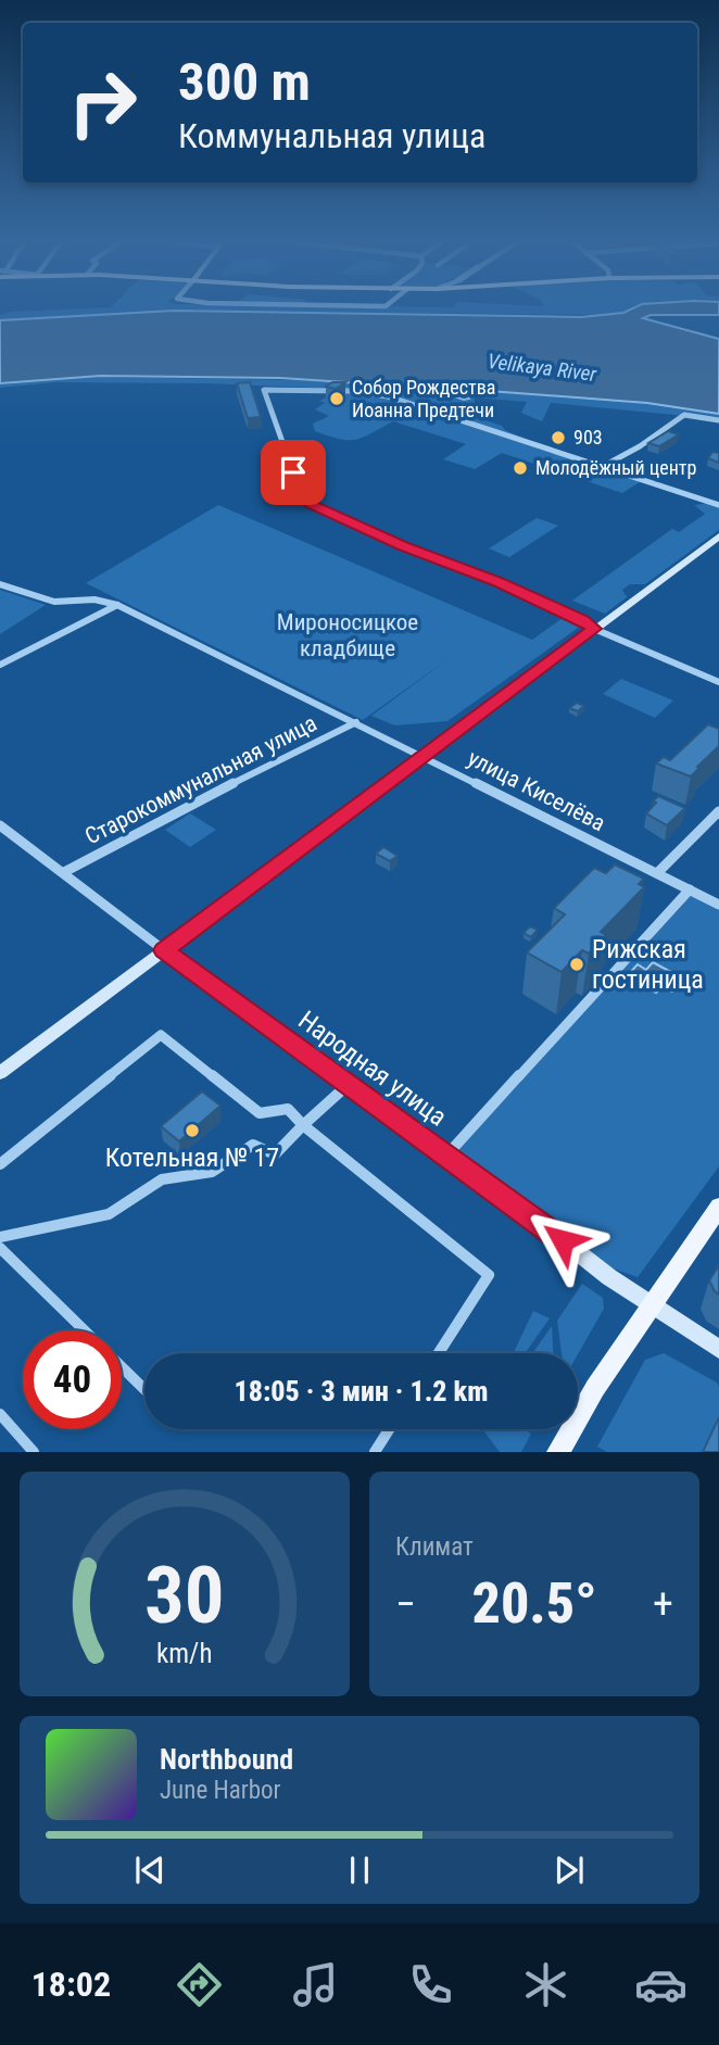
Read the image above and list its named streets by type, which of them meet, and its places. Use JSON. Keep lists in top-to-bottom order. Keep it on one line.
{"streets":{"main road":["Народная улица"],"street":["Старокоммунальная улица","улица Киселёва"]},"crossings":[["Старокоммунальная улица","улица Киселёва"],["Старокоммунальная улица","Народная улица"]],"water":["Velikaya River"],"parks":["Мироносицкое кладбище"],"places":["Собор Рождества Иоанна Предтечи","903","Молодёжный центр","Рижская гостиница","Котельная № 17"],"page":{"turn":["300 m","Коммунальная улица"],"limit":"40","trip":"18:05 · 3 мин · 1.2 km","tile":"Климат","heat":["−","20.5°","+"],"song":["Northbound","June Harbor"],"tabs":"18:02","gauge":["30","km/h"]}}
